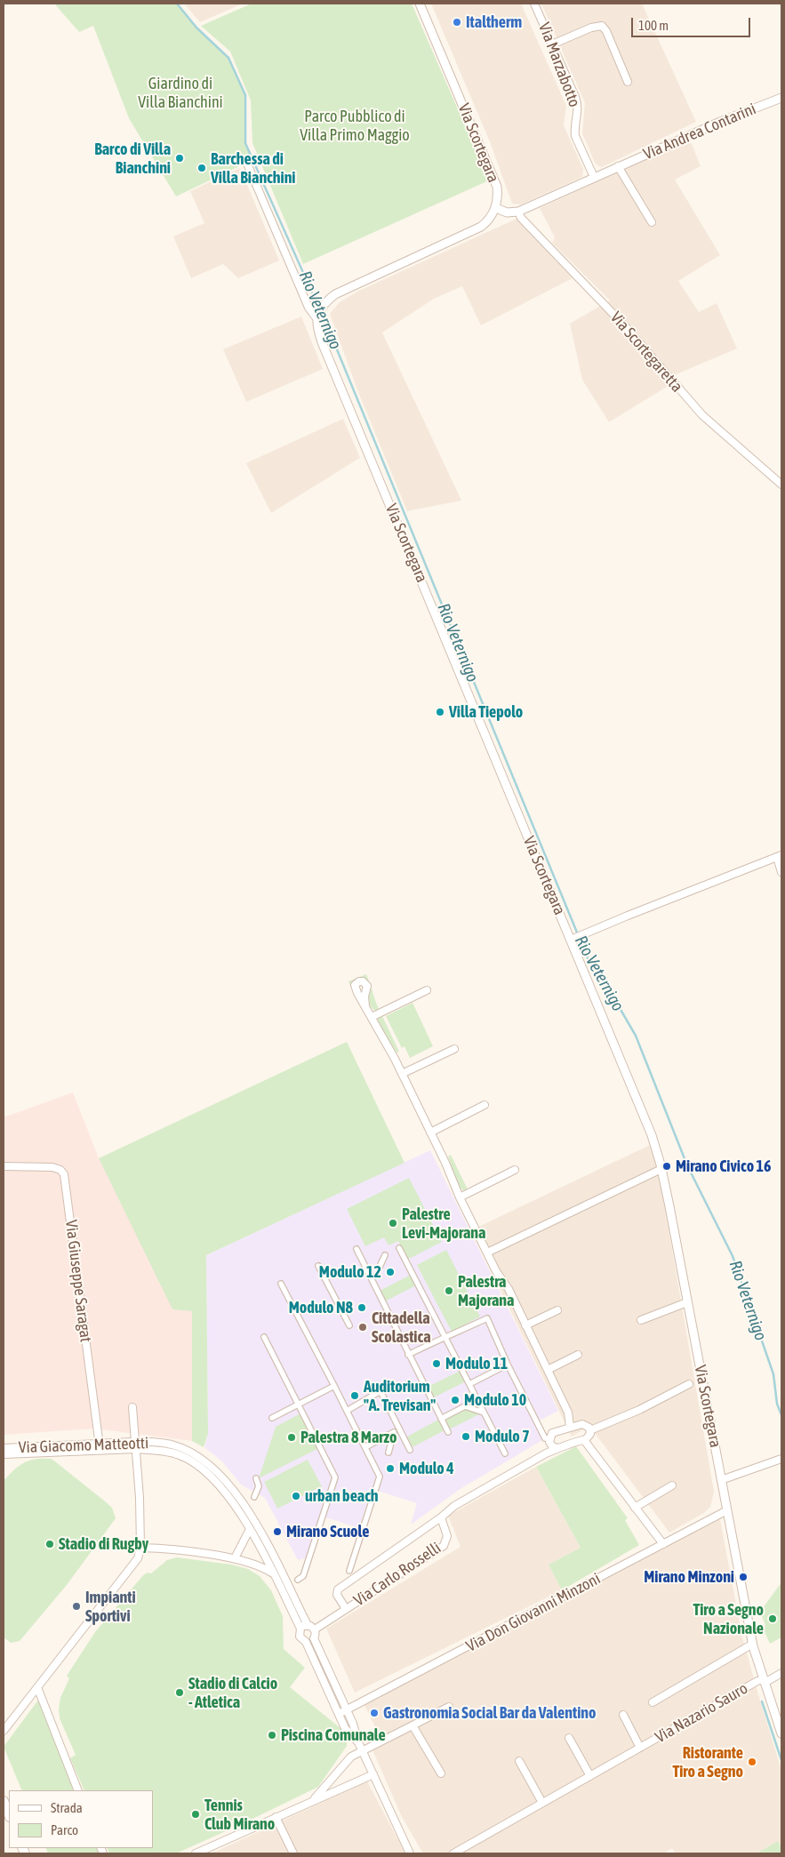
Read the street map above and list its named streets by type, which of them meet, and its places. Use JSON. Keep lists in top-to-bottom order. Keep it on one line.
{"streets":{"street":["Via Marzabotto","Via Andrea Contarini","Via Scortegara","Via Scortegaretta","Via Giuseppe Saragat","Via Giacomo Matteotti","Via Carlo Rosselli","Via Don Giovanni Minzoni","Via Nazario Sauro"]},"crossings":[["Via Marzabotto","Via Andrea Contarini"],["Via Andrea Contarini","Via Scortegaretta"],["Via Scortegara","Via Don Giovanni Minzoni"],["Via Scortegara","Via Nazario Sauro"],["Via Giuseppe Saragat","Via Giacomo Matteotti"],["Via Giacomo Matteotti","Via Carlo Rosselli"],["Via Giacomo Matteotti","Via Don Giovanni Minzoni"]],"water":["Rio Veternigo"],"parks":["Giardino di Villa Bianchini","Parco Pubblico di Villa Primo Maggio"],"places":["Italtherm","Barco di Villa Bianchini","Barchessa di Villa Bianchini","Villa Tiepolo","Mirano Civico 16","Palestre Levi-Majorana","Modulo 12","Palestra Majorana","Modulo N8","Cittadella Scolastica","Modulo 11","Auditorium \"A. Trevisan\"","Modulo 10","Modulo 7","Palestra 8 Marzo","Modulo 4","urban beach","Mirano Scuole","Stadio di Rugby","Mirano Minzoni","Impianti Sportivi","Tiro a Segno Nazionale","Stadio di Calcio - Atletica","Gastronomia Social Bar da Valentino","Piscina Comunale","Ristorante Tiro a Segno","Tennis Club Mirano"],"legend":["Strada","Parco"],"scale_bar":"100 m"}
